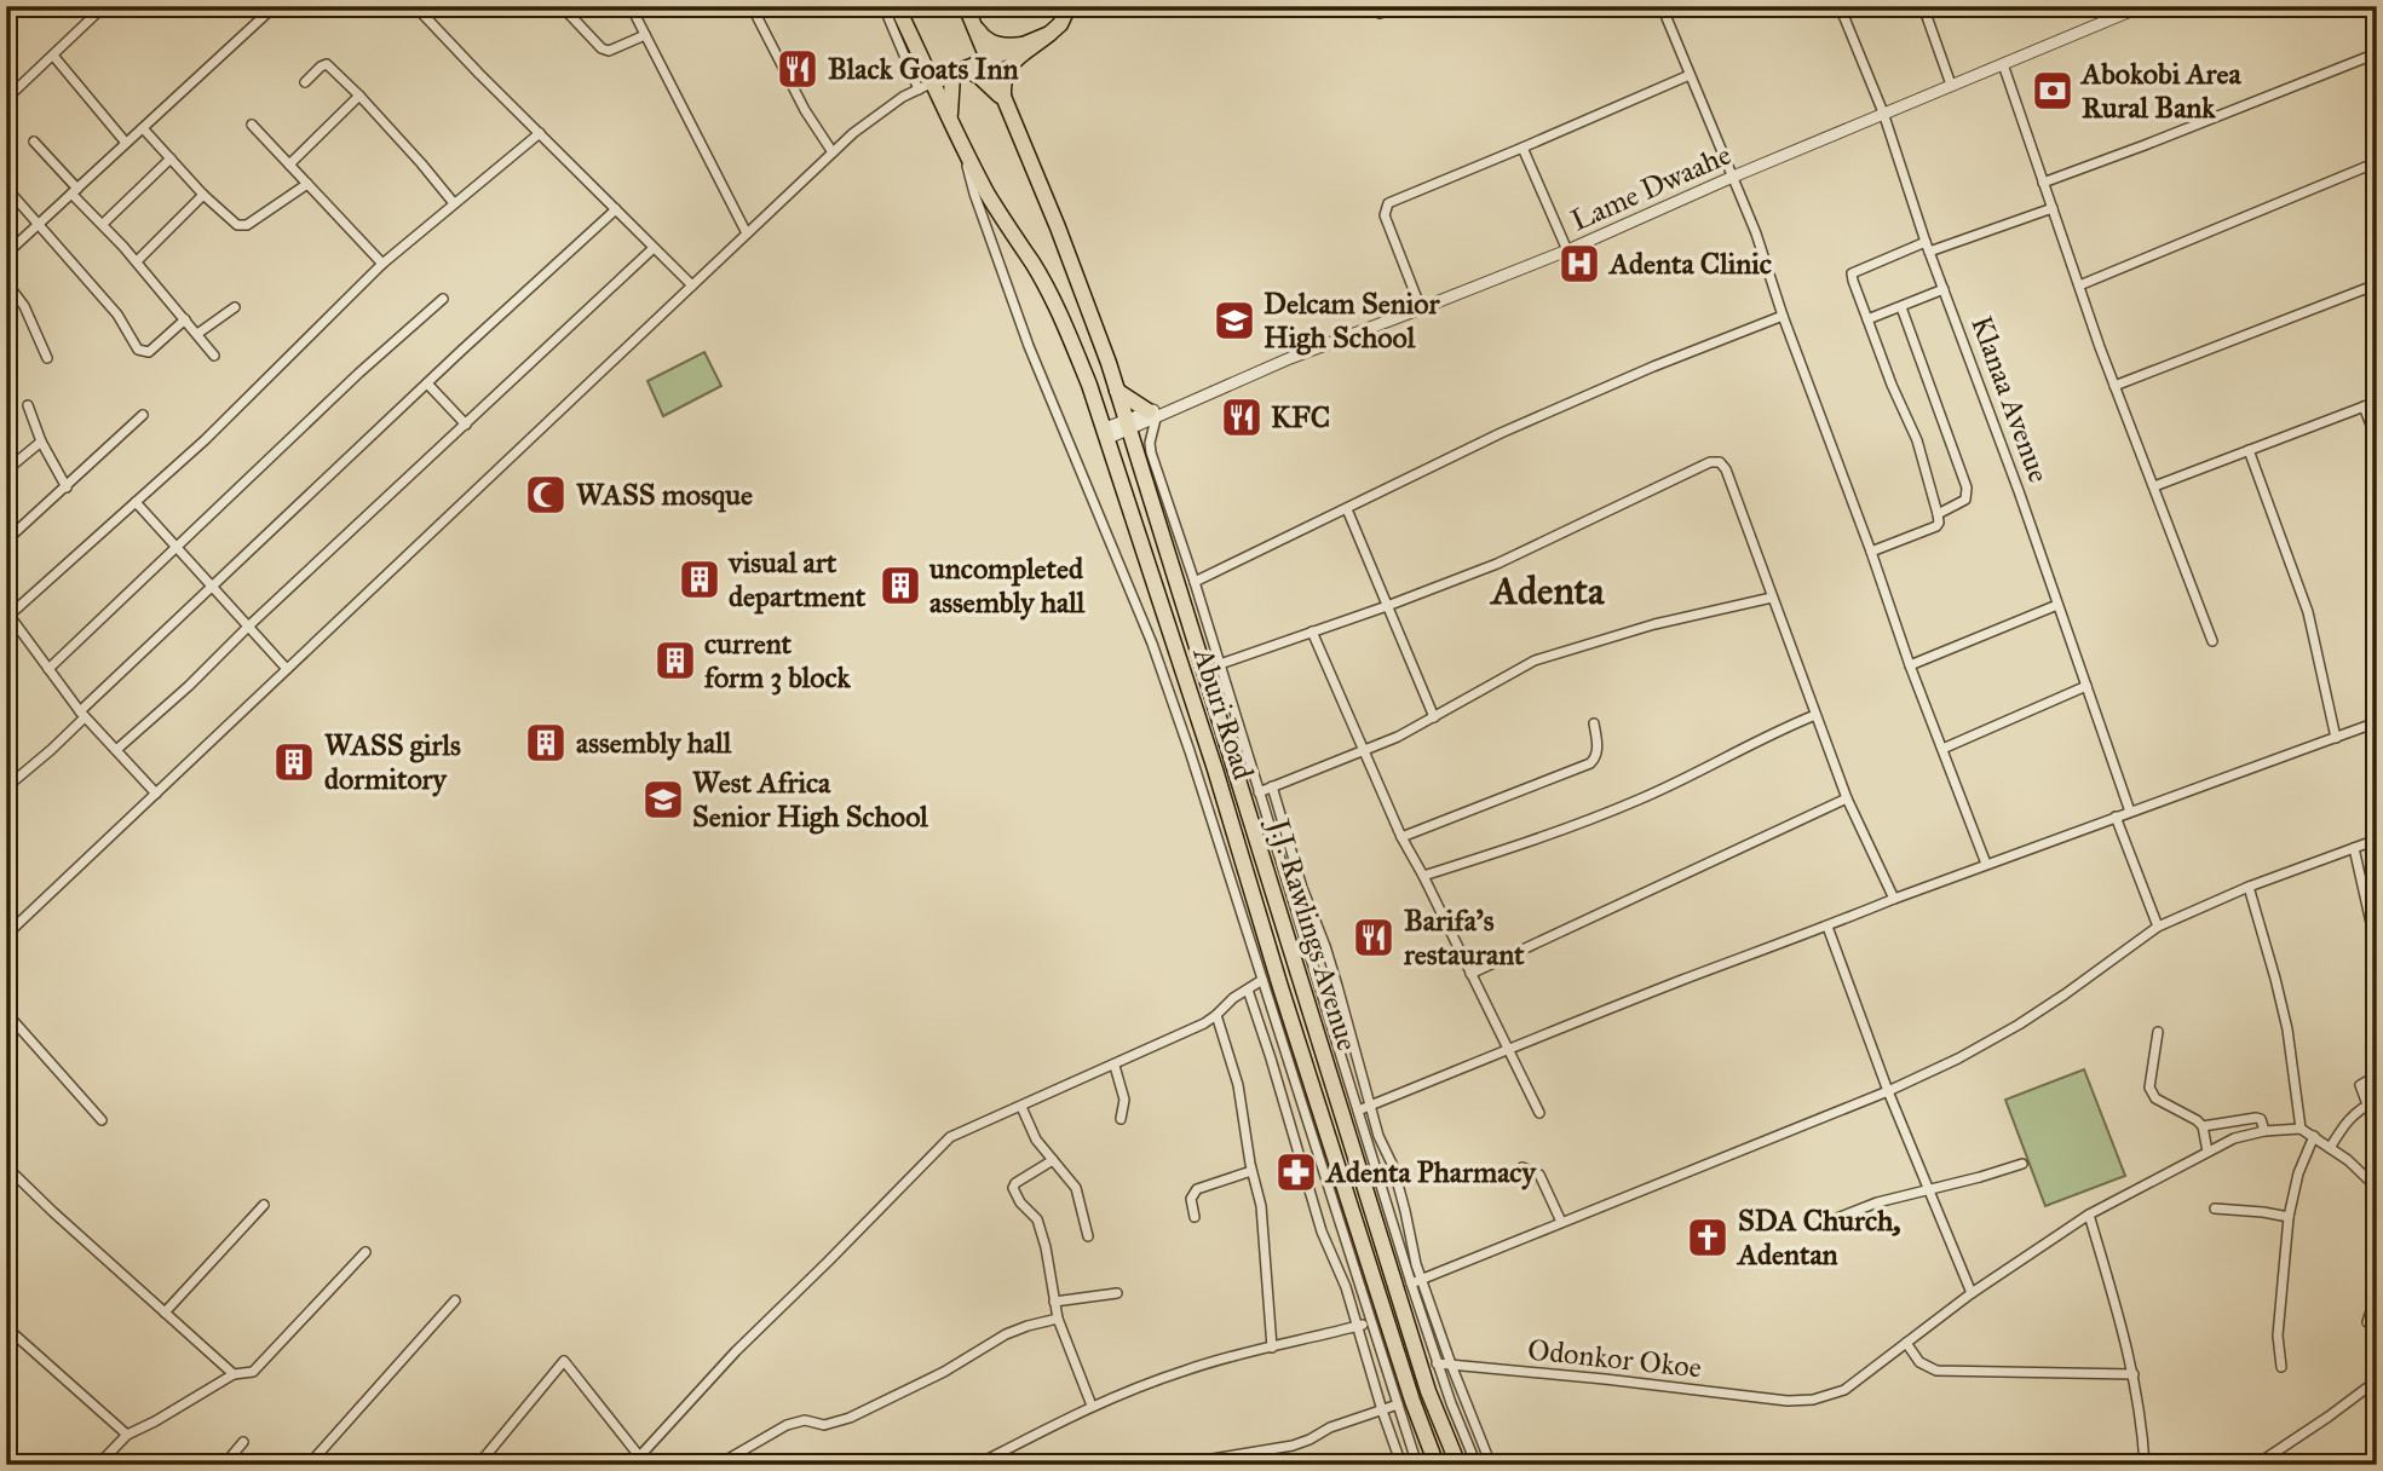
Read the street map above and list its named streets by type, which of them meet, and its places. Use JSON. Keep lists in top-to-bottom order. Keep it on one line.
{"streets":{"main road":["Aburi Road","J.J. Rawlings Avenue"],"street":["Lame Dwaahe","Klanaa Avenue","Odonkor Okoe"]},"crossings":[["Lame Dwaahe","Klanaa Avenue"],["Lame Dwaahe","Aburi Road"],["Lame Dwaahe","J.J. Rawlings Avenue"]],"districts":["Adenta"],"places":{"restaurant":["Black Goats Inn","KFC","Barifa's restaurant"],"bank":["Abokobi Area Rural Bank"],"hospital":["Adenta Clinic"],"school or university":["Delcam Senior High School","West Africa Senior High School"],"mosque":["WASS mosque"],"building":["visual art department","uncompleted assembly hall","current form 3 block","assembly hall","WASS girls dormitory"],"pharmacy":["Adenta Pharmacy"],"church":["SDA Church, Adentan"]}}
